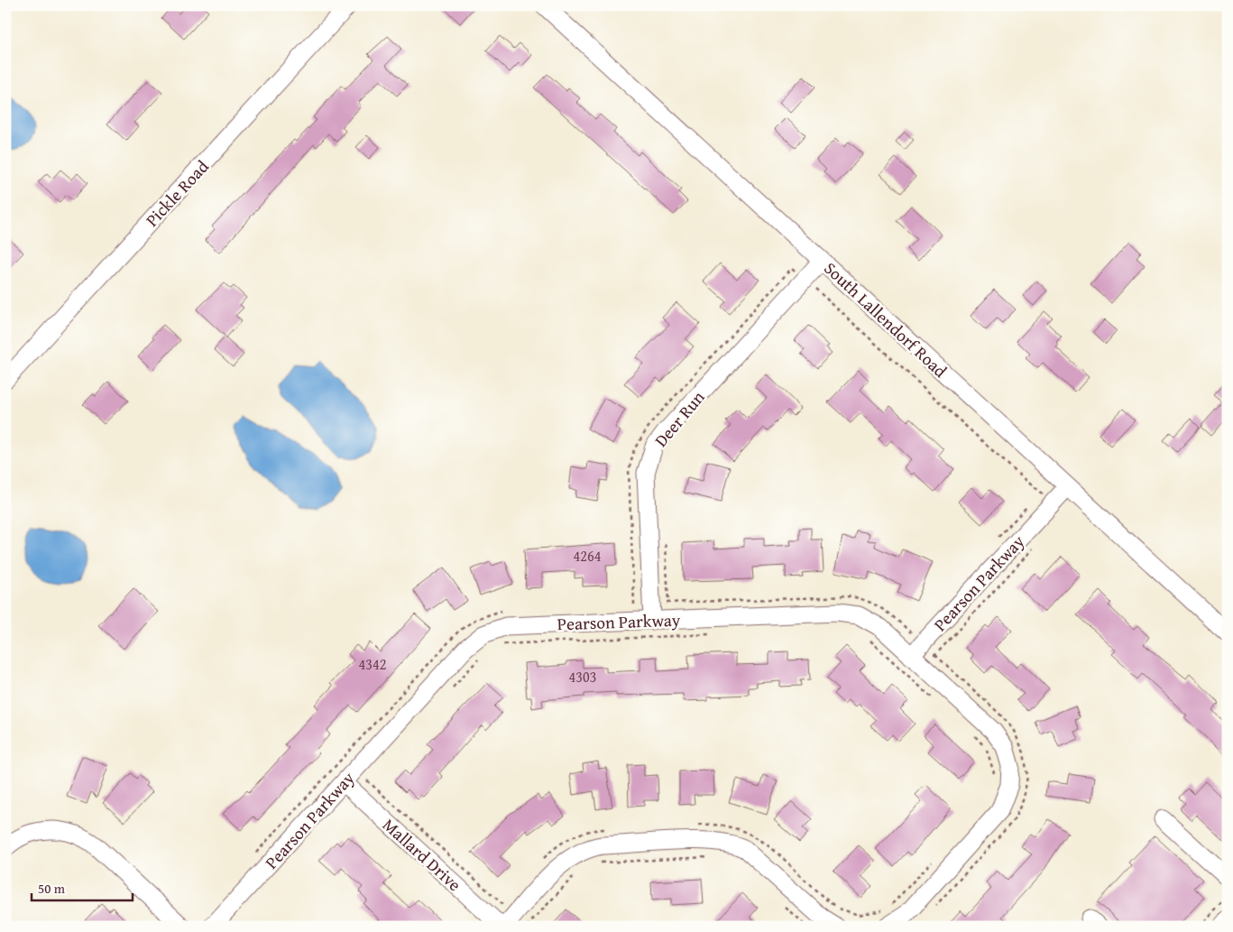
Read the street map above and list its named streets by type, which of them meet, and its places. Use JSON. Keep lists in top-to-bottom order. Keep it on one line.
{"streets":{"street":["Pickle Road","South Lallendorf Road","Deer Run","Pearson Parkway","Mallard Drive"]},"crossings":[["South Lallendorf Road","Deer Run"],["South Lallendorf Road","Pearson Parkway"],["Deer Run","Pearson Parkway"],["Pearson Parkway","Mallard Drive"]],"house_numbers":["4264","4342","4303"],"scale_bar":"50 m"}
